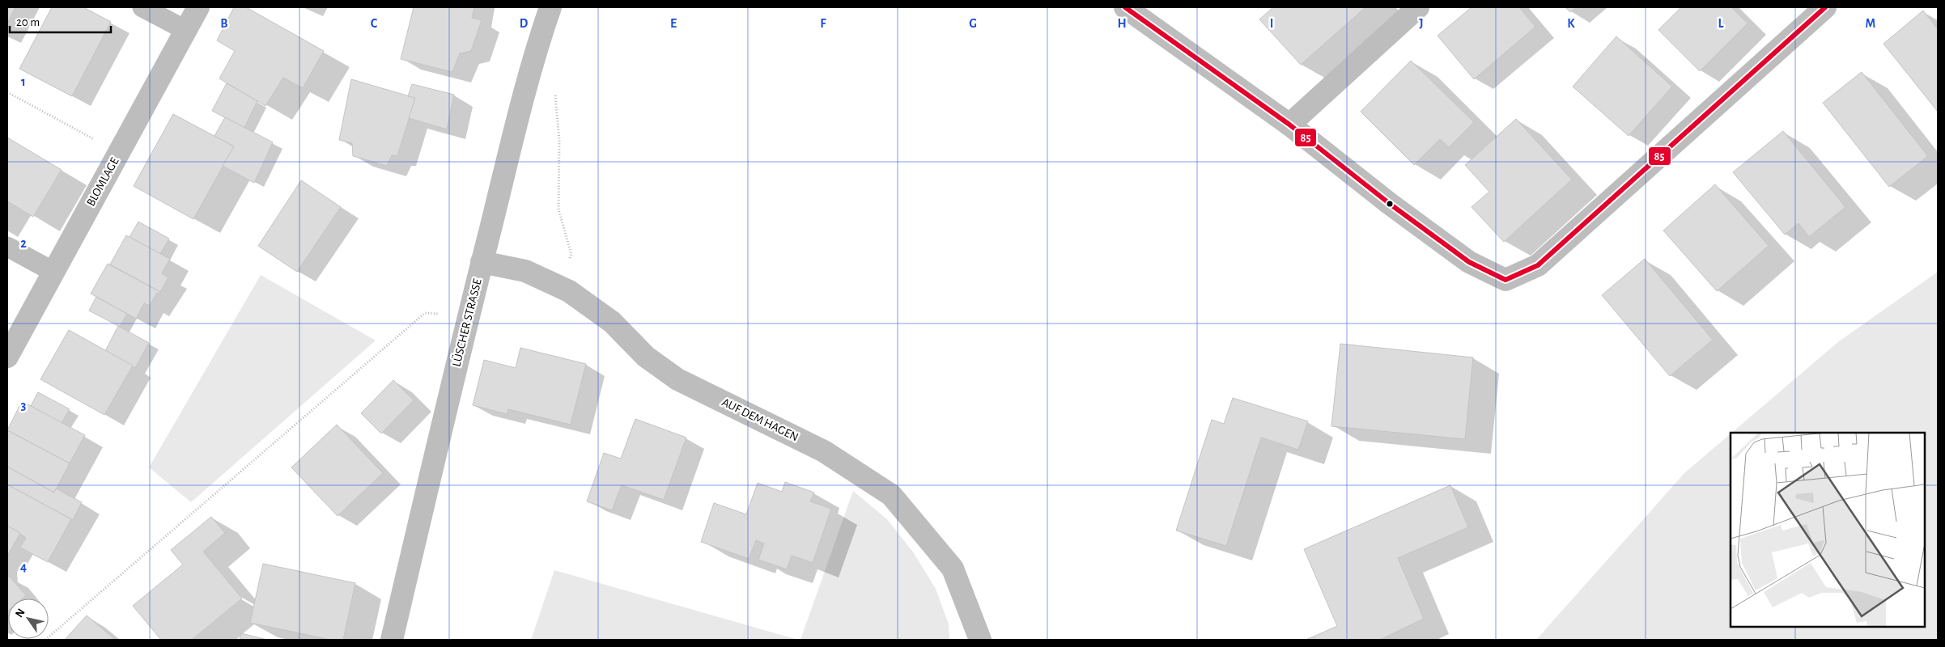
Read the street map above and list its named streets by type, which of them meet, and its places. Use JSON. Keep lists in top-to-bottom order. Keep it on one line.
{"streets":{"street":["BLOMLAGE","LÜSCHER STRASSE","AUF DEM HAGEN"]},"crossings":[["LÜSCHER STRASSE","AUF DEM HAGEN"]],"lines":["transit line 85"],"scale_bar":"20 m","north":"top left","grid":{"columns":["B","C","D","E","F","G","H","I","J","K","L","M"],"rows":["1","2","3","4"]}}
